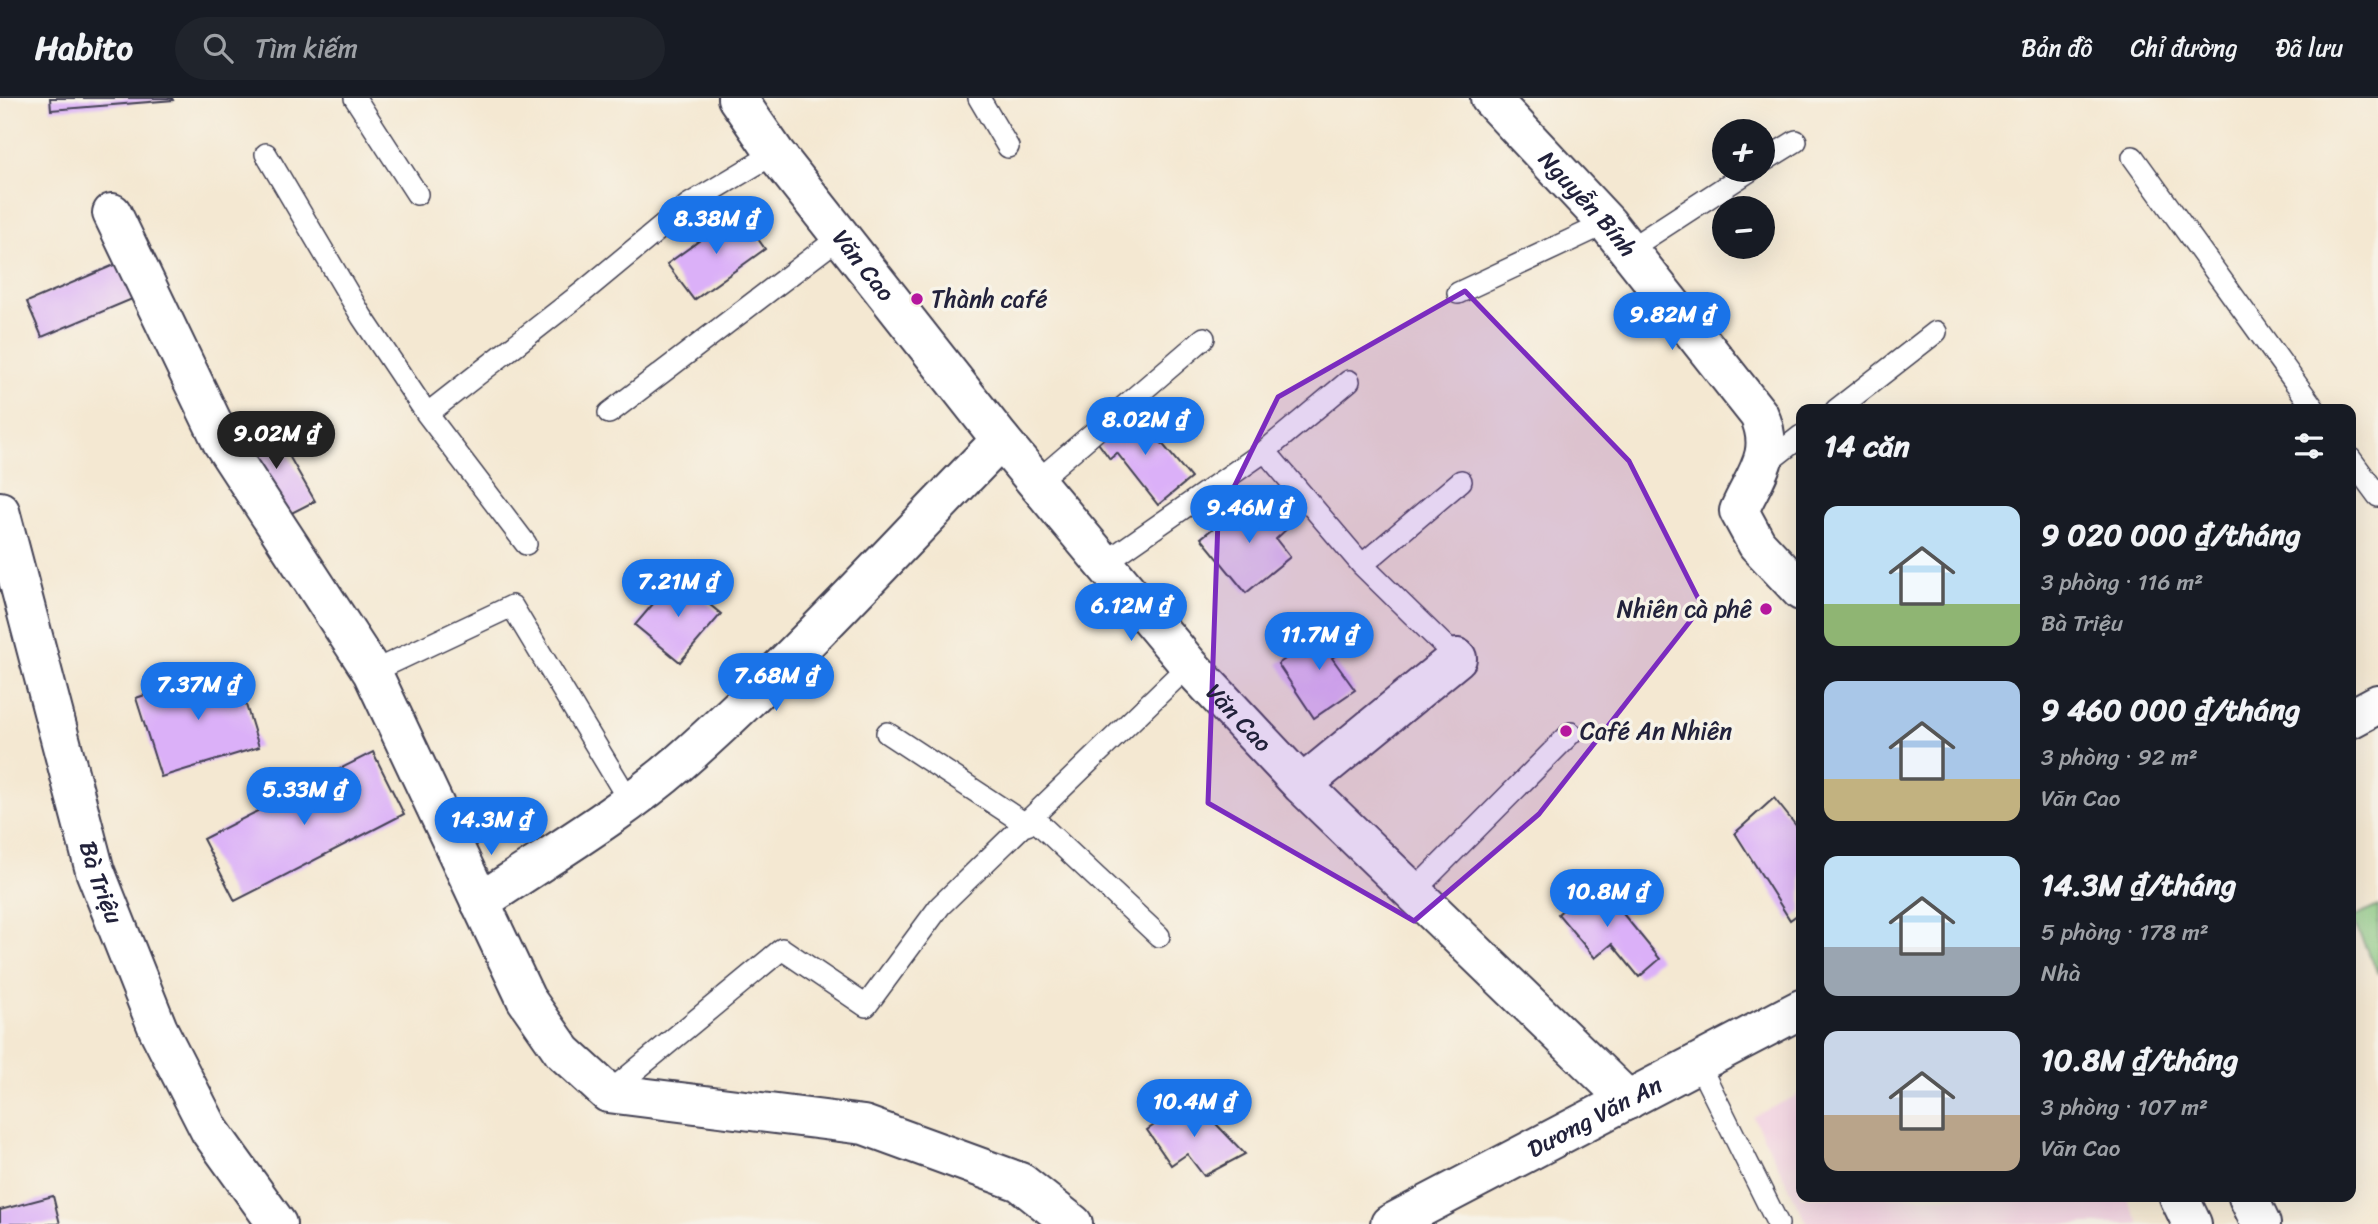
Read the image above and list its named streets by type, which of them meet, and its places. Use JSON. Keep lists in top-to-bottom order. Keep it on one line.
{"streets":{"main road":["Nguyễn Bính","Văn Cao","Bà Triệu","Dương Văn An"]},"crossings":[["Văn Cao","Dương Văn An"]],"places":["Thành café","Nhiên cà phê","Café An Nhiên"],"page":{"header":"Habito","search":"Tìm kiếm","nav":["Bản đồ","Chỉ đường","Đã lưu"],"map_buttons":["+","−"],"price":["8.38M ₫","9.82M ₫","8.02M ₫","9.02M ₫","9.46M ₫","7.21M ₫","6.12M ₫","11.7M ₫","7.68M ₫","7.37M ₫","5.33M ₫","14.3M ₫","10.8M ₫","10.4M ₫"],"heading":"14 căn","list":[{"name":"9 020 000 ₫/tháng","note":"3 phòng · 116 m² · Bà Triệu"},{"name":"9 460 000 ₫/tháng","note":"3 phòng · 92 m² · Văn Cao"},{"name":"14.3M ₫/tháng","note":"5 phòng · 178 m² · Nhà"},{"name":"10.8M ₫/tháng","note":"3 phòng · 107 m² · Văn Cao"}]}}
